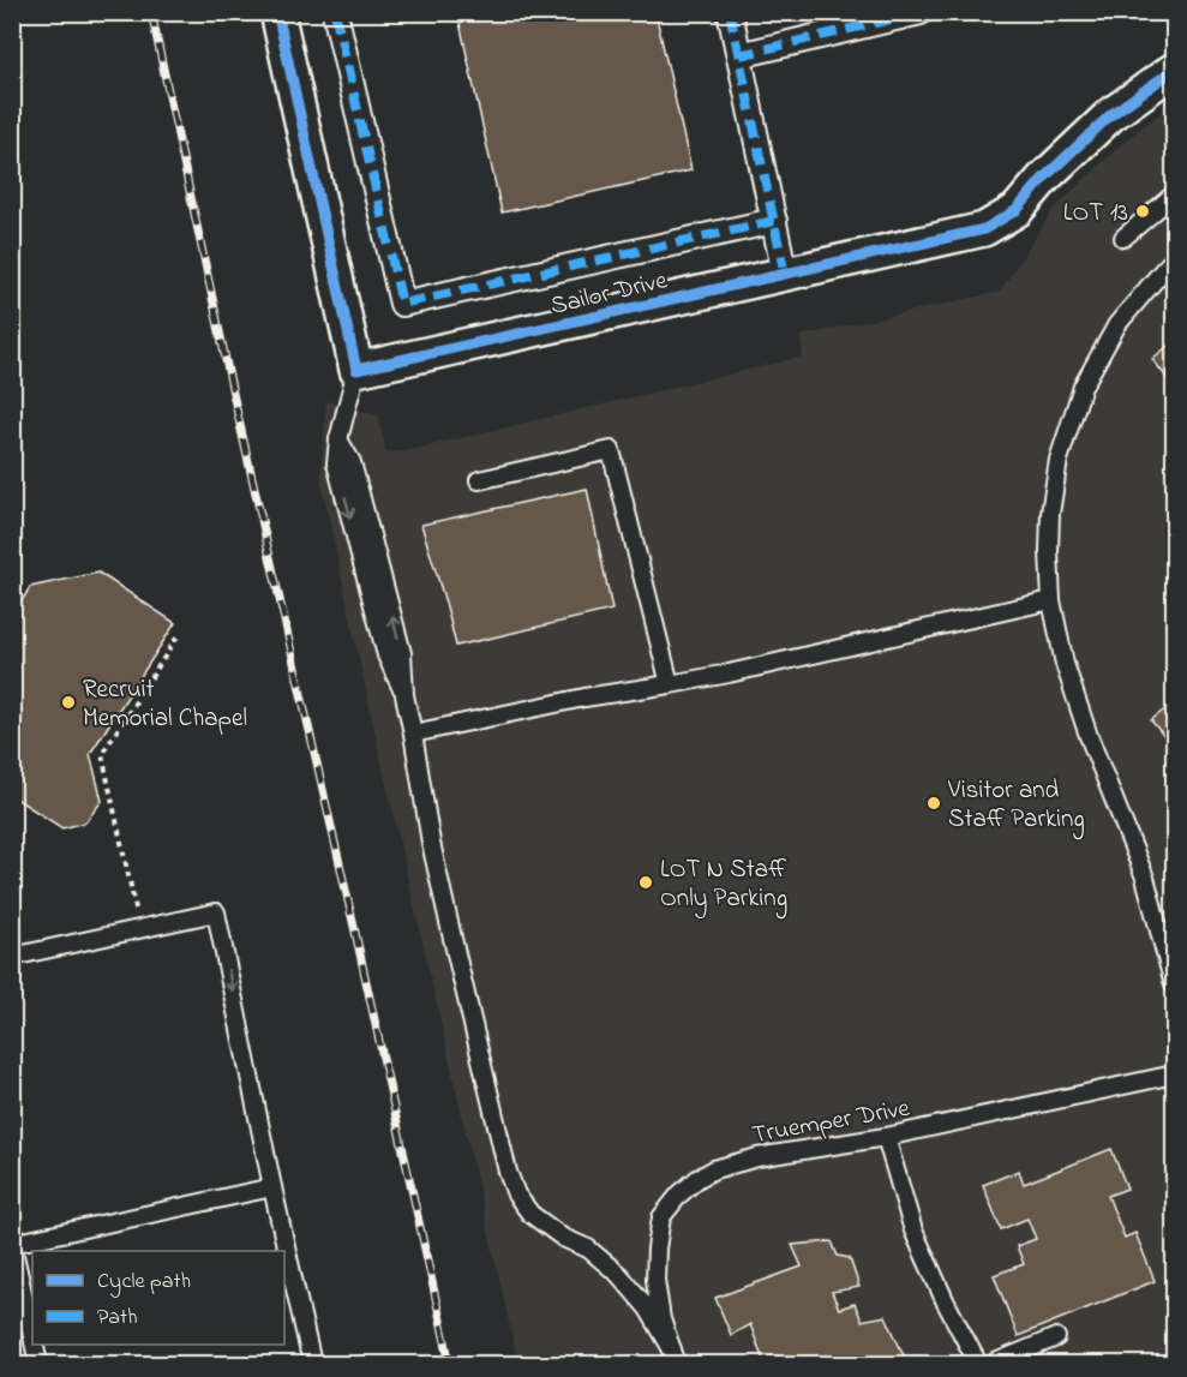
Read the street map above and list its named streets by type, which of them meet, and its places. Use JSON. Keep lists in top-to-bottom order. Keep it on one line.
{"streets":{"street":["Sailor Drive"],"lane":["Truemper Drive"]},"places":["LOT 13","Recruit Memorial Chapel","Visitor and Staff Parking","LOT N Staff Only Parking"],"legend":["Cycle path","Path"]}
